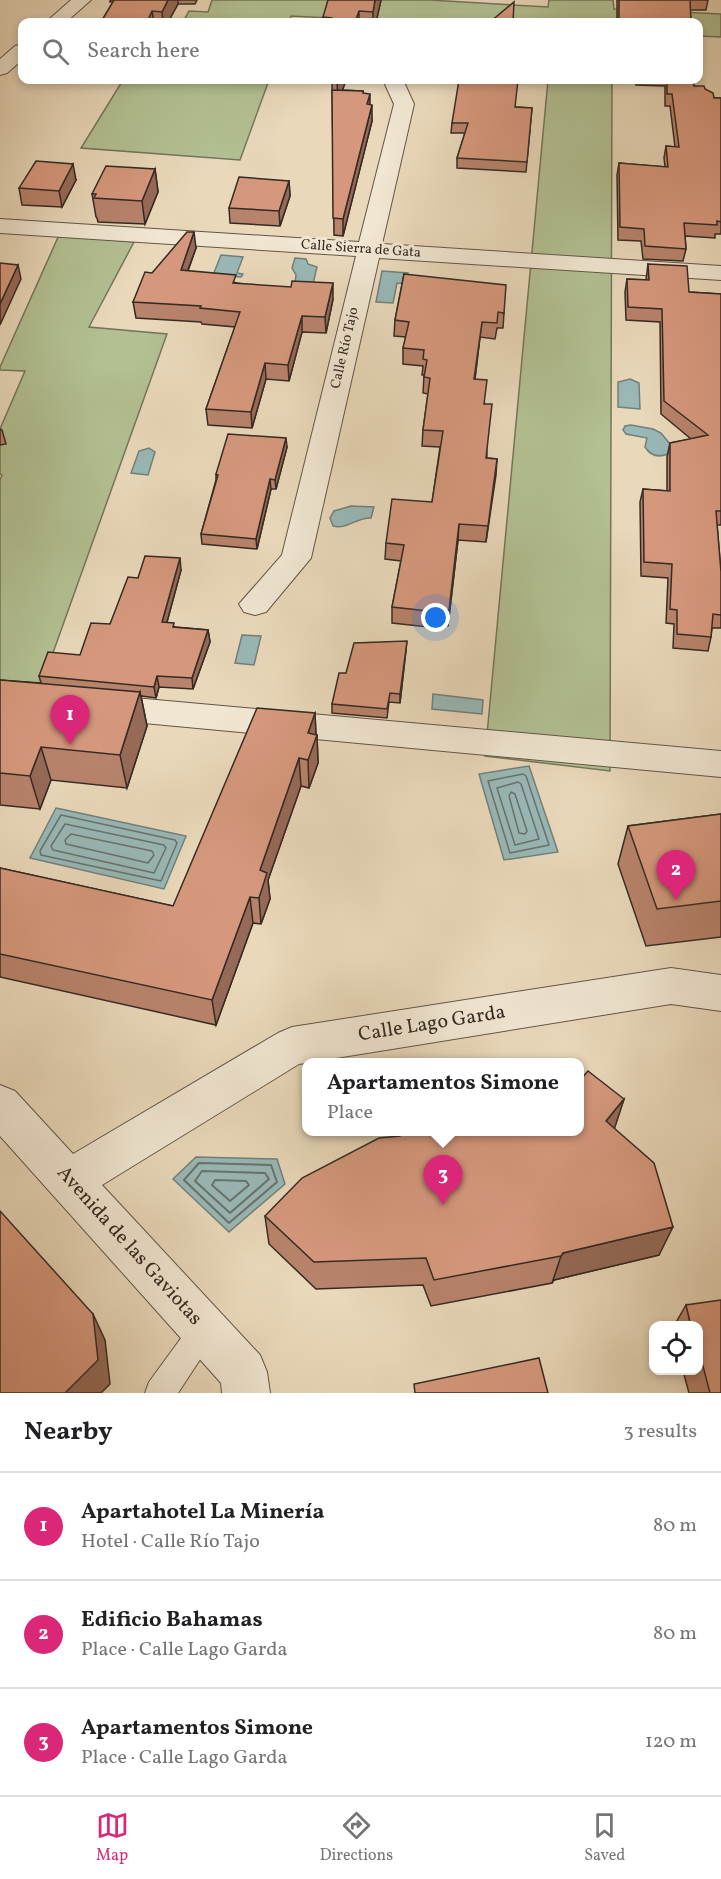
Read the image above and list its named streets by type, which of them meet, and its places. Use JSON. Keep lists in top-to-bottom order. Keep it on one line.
{"streets":{"street":["Calle Sierra de Gata","Calle Río Tajo","Calle Lago Garda","Avenida de las Gaviotas"]},"crossings":[["Calle Sierra de Gata","Calle Río Tajo"],["Calle Lago Garda","Avenida de las Gaviotas"]],"page":{"search":"Search here","pins":["1","2","3"],"popup":["Apartamentos Simone","Place"],"heading":["Nearby","3 results"],"list":[{"mark":"1","name":"Apartahotel La Minería","note":"Hotel · Calle Río Tajo","value":"80 m"},{"mark":"2","name":"Edificio Bahamas","note":"Place · Calle Lago Garda","value":"80 m"},{"mark":"3","name":"Apartamentos Simone","note":"Place · Calle Lago Garda","value":"120 m"}],"nav":["Map","Directions","Saved"]}}
